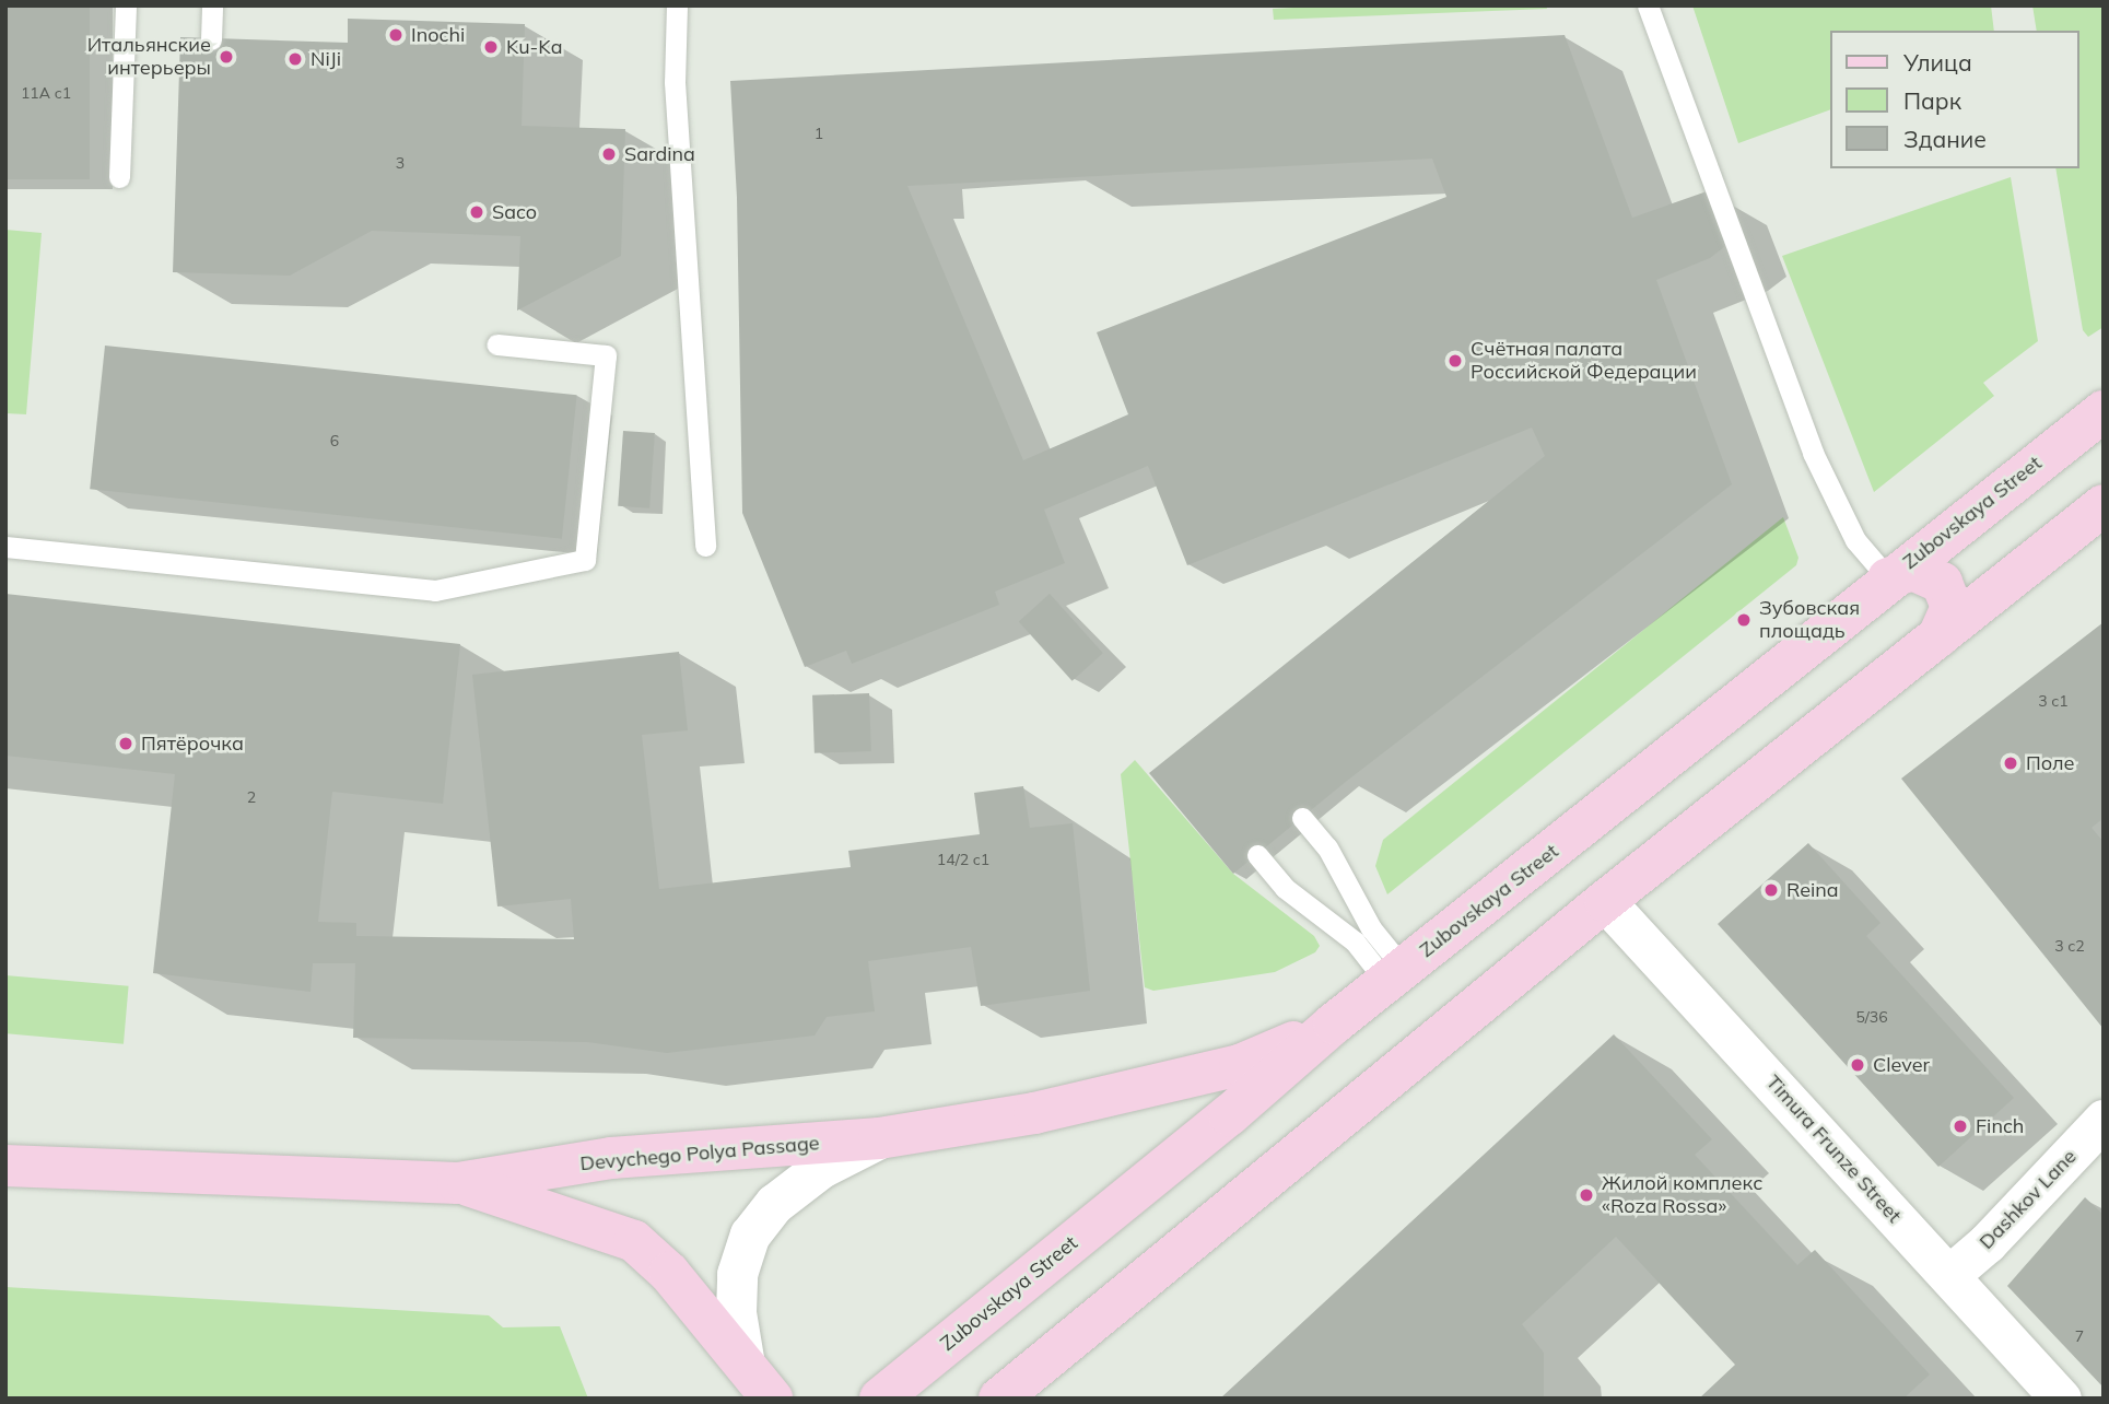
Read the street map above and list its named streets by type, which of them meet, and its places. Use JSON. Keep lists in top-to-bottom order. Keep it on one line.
{"streets":{"main road":["Zubovskaya Street","Devychego Polya Passage"],"street":["Timura Frunze Street","Dashkov Lane"]},"crossings":[["Zubovskaya Street","Devychego Polya Passage"],["Timura Frunze Street","Dashkov Lane"]],"places":["Inochi","Ku-Ka","Итальянские интерьеры","NiJi","Sardina","Saco","Счётная палата Российской Федерации","Зубовская площадь","Пятёрочка","Поле","Reina","Clever","Finch","Жилой комплекс «Roza Rossa»"],"house_numbers":["11А с1","1","3","6","3 с1","2","14/2 с1","3 с2","5/36","7"],"legend":["Улица","Парк","Здание"]}
